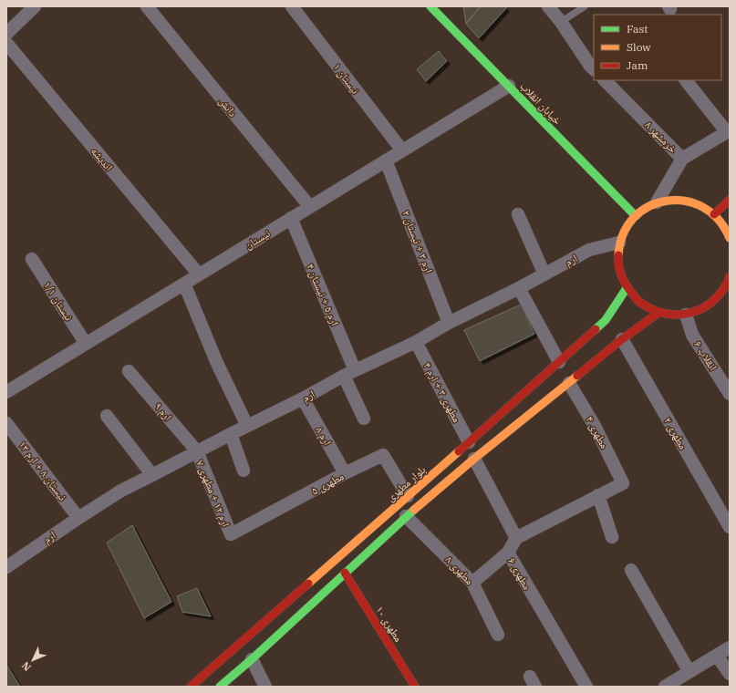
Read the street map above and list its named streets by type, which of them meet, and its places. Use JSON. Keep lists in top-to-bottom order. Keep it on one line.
{"streets":{"main road":["خیابان انقلاب","بلوار مطهری","مطهری ۱۰"],"street":["نیستان ۱","دانش","خرمشهر ۸","اندیشه","نیستان","ارم ۳ + نیستان ۲","ارم","ارم ۵ + نیستان ۴","نیستان ۱/۱","انقلاب ۶","مطهری ۳ + ارم ۴","ارم ۹","مطهری ۴","مطهری ۲","ارم ۸","نیستان ۸ + ارم ۱۳","مطهری ۵","ارم ۱۲ + مطهری ۷","مطهری ۸","مطهری ۶"]},"crossings":[["نیستان ۱","نیستان"],["خیابان انقلاب","نیستان"],["دانش","نیستان"],["اندیشه","نیستان"],["نیستان","ارم ۳ + نیستان ۲"],["نیستان","ارم ۵ + نیستان ۴"],["نیستان","نیستان ۱/۱"],["ارم ۳ + نیستان ۲","ارم"],["ارم","ارم ۵ + نیستان ۴"],["ارم","مطهری ۳ + ارم ۴"],["ارم","ارم ۹"],["ارم","ارم ۸"],["ارم","نیستان ۸ + ارم ۱۳"],["ارم","ارم ۱۲ + مطهری ۷"],["مطهری ۳ + ارم ۴","بلوار مطهری"],["ارم ۹","ارم ۱۲ + مطهری ۷"],["ارم ۸","مطهری ۵"],["مطهری ۵","بلوار مطهری"],["مطهری ۵","ارم ۱۲ + مطهری ۷"]],"legend":["Fast","Slow","Jam"],"north":"bottom left"}
